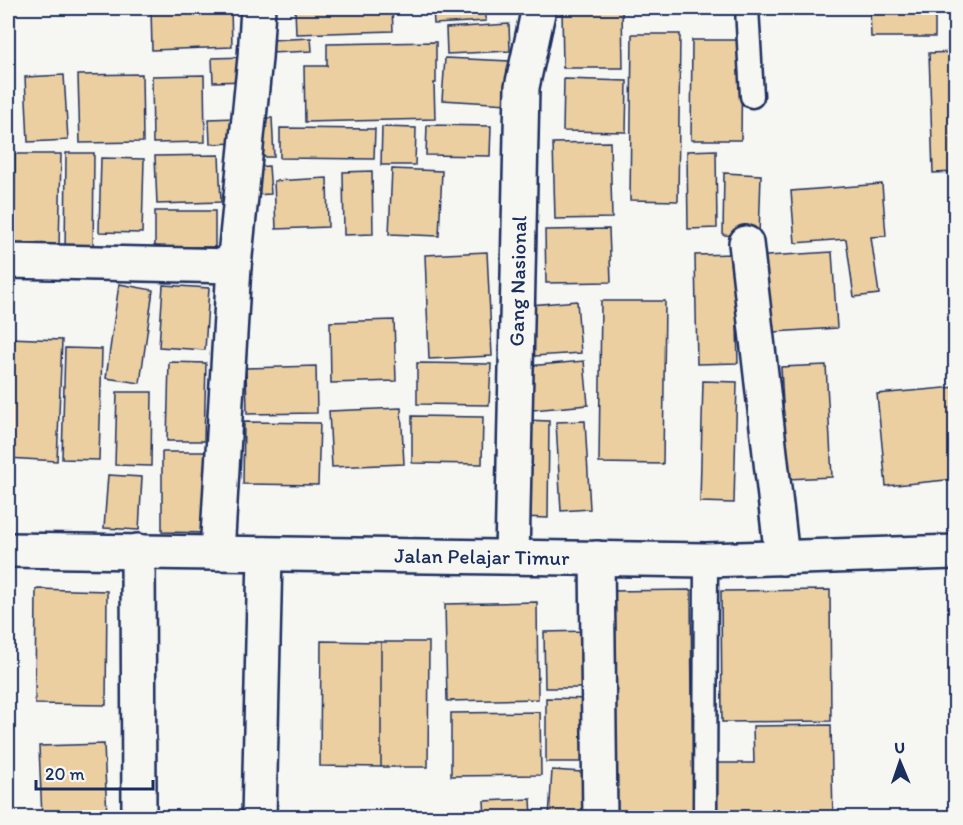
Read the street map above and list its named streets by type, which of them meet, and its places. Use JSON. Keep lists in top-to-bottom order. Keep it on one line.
{"streets":{"street":["Gang Nasional","Jalan Pelajar Timur"]},"crossings":[["Gang Nasional","Jalan Pelajar Timur"]],"scale_bar":"20 m","north":"top"}
